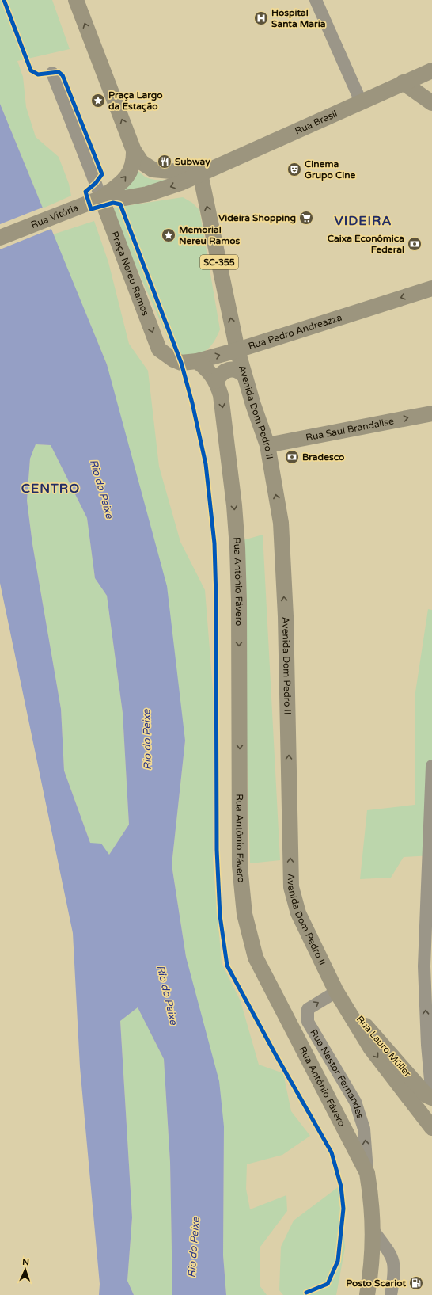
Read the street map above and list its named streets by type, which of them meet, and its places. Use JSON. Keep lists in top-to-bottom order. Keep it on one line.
{"streets":{"main road":["Rua Brasil","Rua Vitória","SC-355","Praça Nereu Ramos","Rua Pedro Andreazza","Avenida Dom Pedro II","Rua Saul Brandalise","Rua Antônio Fávero","Rua Lauro Müller"],"street":["Rua Nestor Fernandes"]},"crossings":[["Rua Brasil","Rua Vitória"],["Rua Brasil","Avenida Dom Pedro II"],["Rua Vitória","Praça Nereu Ramos"],["Rua Vitória","Avenida Dom Pedro II"],["Praça Nereu Ramos","Rua Pedro Andreazza"],["Rua Pedro Andreazza","Avenida Dom Pedro II"],["Rua Pedro Andreazza","Rua Antônio Fávero"],["Avenida Dom Pedro II","Rua Saul Brandalise"],["Avenida Dom Pedro II","Rua Lauro Müller"],["Avenida Dom Pedro II","Rua Nestor Fernandes"],["Rua Antônio Fávero","Rua Nestor Fernandes"],["Rua Lauro Müller","Rua Nestor Fernandes"]],"one_way":["Rua Vitória","Praça Nereu Ramos","Rua Saul Brandalise","Rua Antônio Fávero"],"districts":["VIDEIRA","CENTRO"],"water":["Rio do Peixe"],"places":{"hospital":["Hospital Santa Maria"],"place":["Praça Largo da Estação","Memorial Nereu Ramos"],"restaurant":["Subway"],"theatre":["Cinema Grupo Cine"],"supermarket":["Videira Shopping"],"bank":["Caixa Econômica Federal","Bradesco"],"fuel station":["Posto Scariot"]},"north":"top"}
